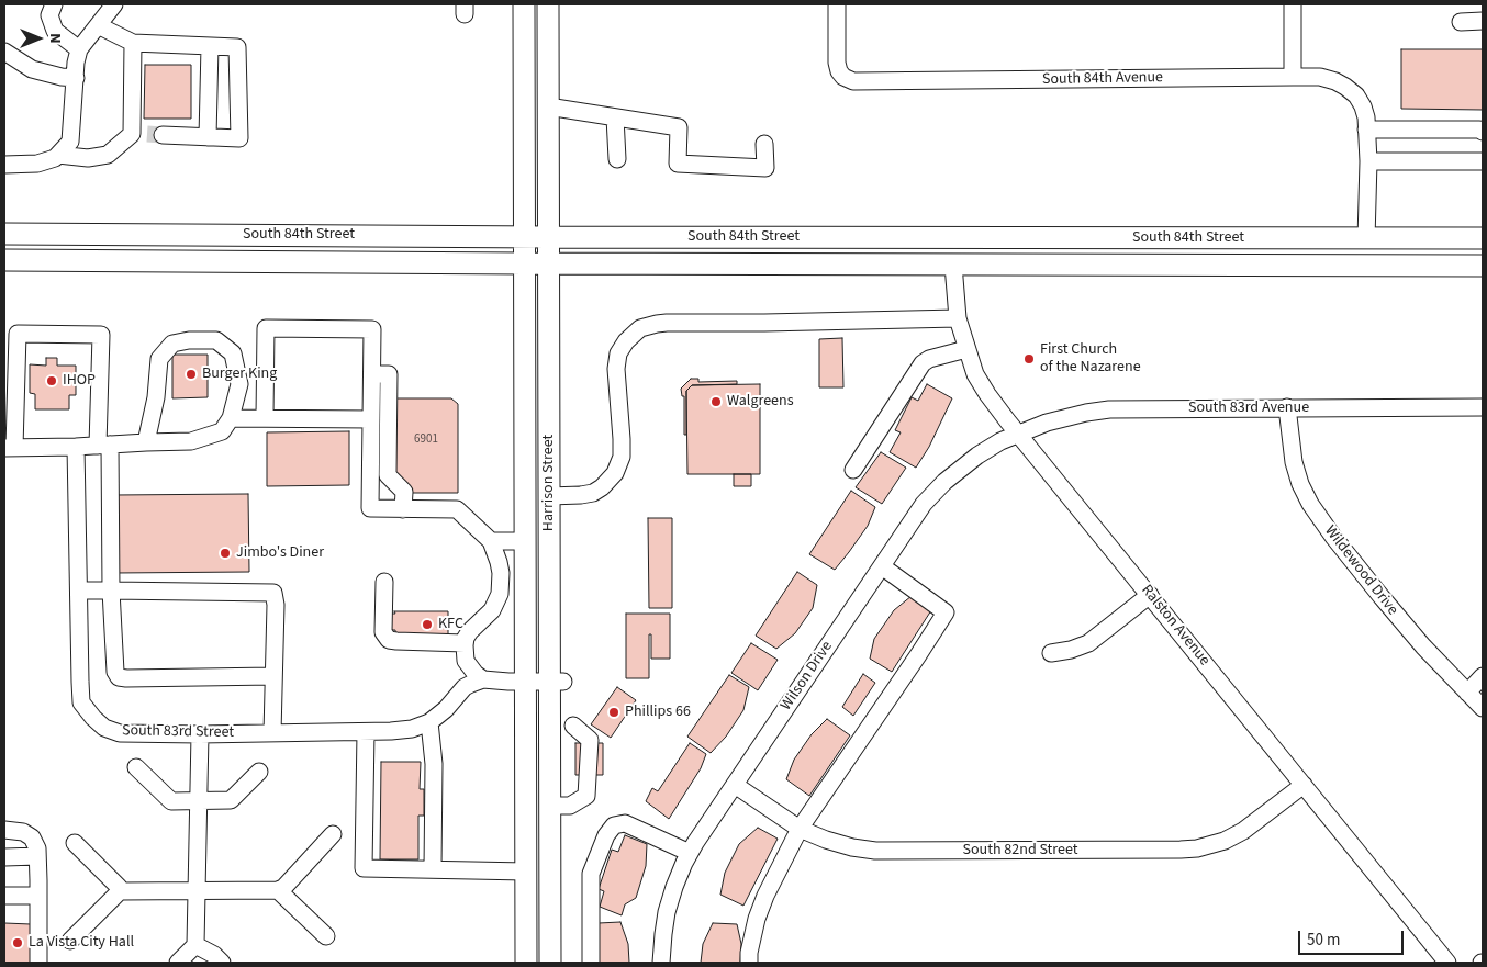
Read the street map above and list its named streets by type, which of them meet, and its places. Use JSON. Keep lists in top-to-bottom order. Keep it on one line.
{"streets":{"main road":["South 84th Street","Harrison Street"],"street":["South 84th Avenue","South 83rd Avenue","Wildewood Drive","Ralston Avenue","Wilson Drive","South 83rd Street","South 82nd Street"]},"crossings":[["South 84th Street","Harrison Street"],["South 84th Street","Ralston Avenue"],["South 83rd Avenue","Wildewood Drive"],["South 83rd Avenue","Ralston Avenue"],["South 83rd Avenue","Wilson Drive"],["Ralston Avenue","Wilson Drive"],["Ralston Avenue","South 82nd Street"],["Wilson Drive","South 82nd Street"]],"places":["First Church of the Nazarene","Burger King","IHOP","Walgreens","Jimbo's Diner","KFC","Phillips 66","La Vista City Hall"],"house_numbers":["6901"],"scale_bar":"50 m","north":"right"}
